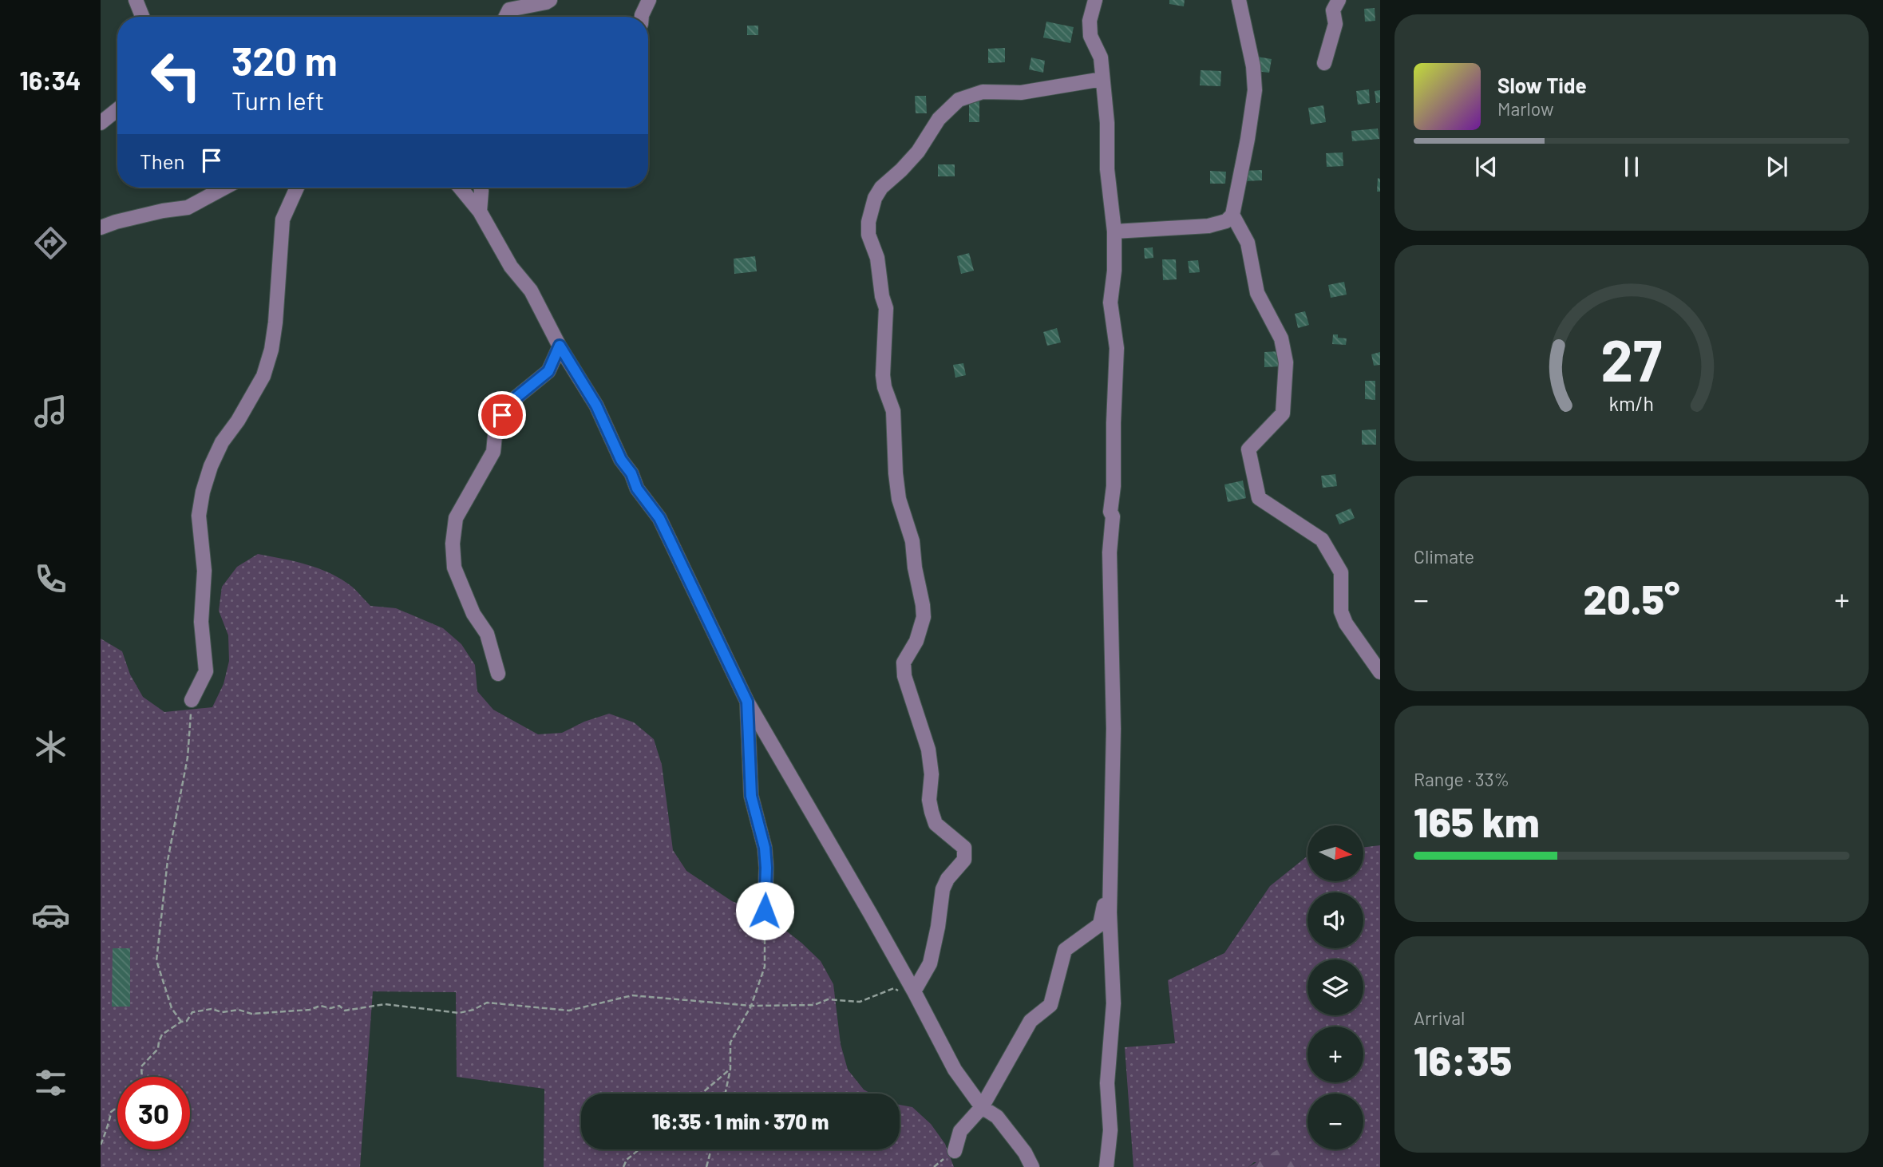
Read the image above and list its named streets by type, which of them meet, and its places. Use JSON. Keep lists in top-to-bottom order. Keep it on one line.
{"north":"right","page":{"tabs":"16:34","turn":["320 m","Turn left"],"song":["Slow Tide","Marlow"],"then":"Then","tile":["Climate",["Range · 33%","165 km"],["Arrival","16:35"]],"heat":["−","20.5°","+"],"map_buttons":["+","−"],"limit":"30","trip":"16:35 · 1 min · 370 m","gauge":["27","km/h"]}}
